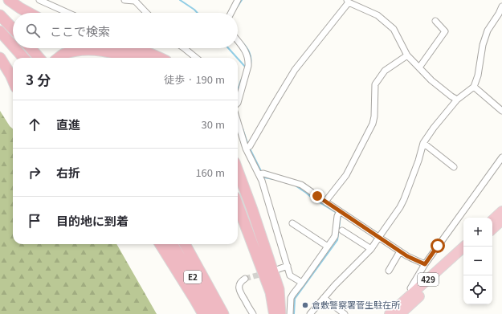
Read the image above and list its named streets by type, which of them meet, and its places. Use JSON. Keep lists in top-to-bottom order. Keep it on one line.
{"streets":{"highway":["E2","429"]},"places":["倉敷警察署菅生駐在所"],"page":{"search":"ここで検索","heading":["3 分","徒歩 · 190 m"],"list":[["直進","30 m"],["右折","160 m"],"目的地に到着"],"map_buttons":["+","−"]}}
